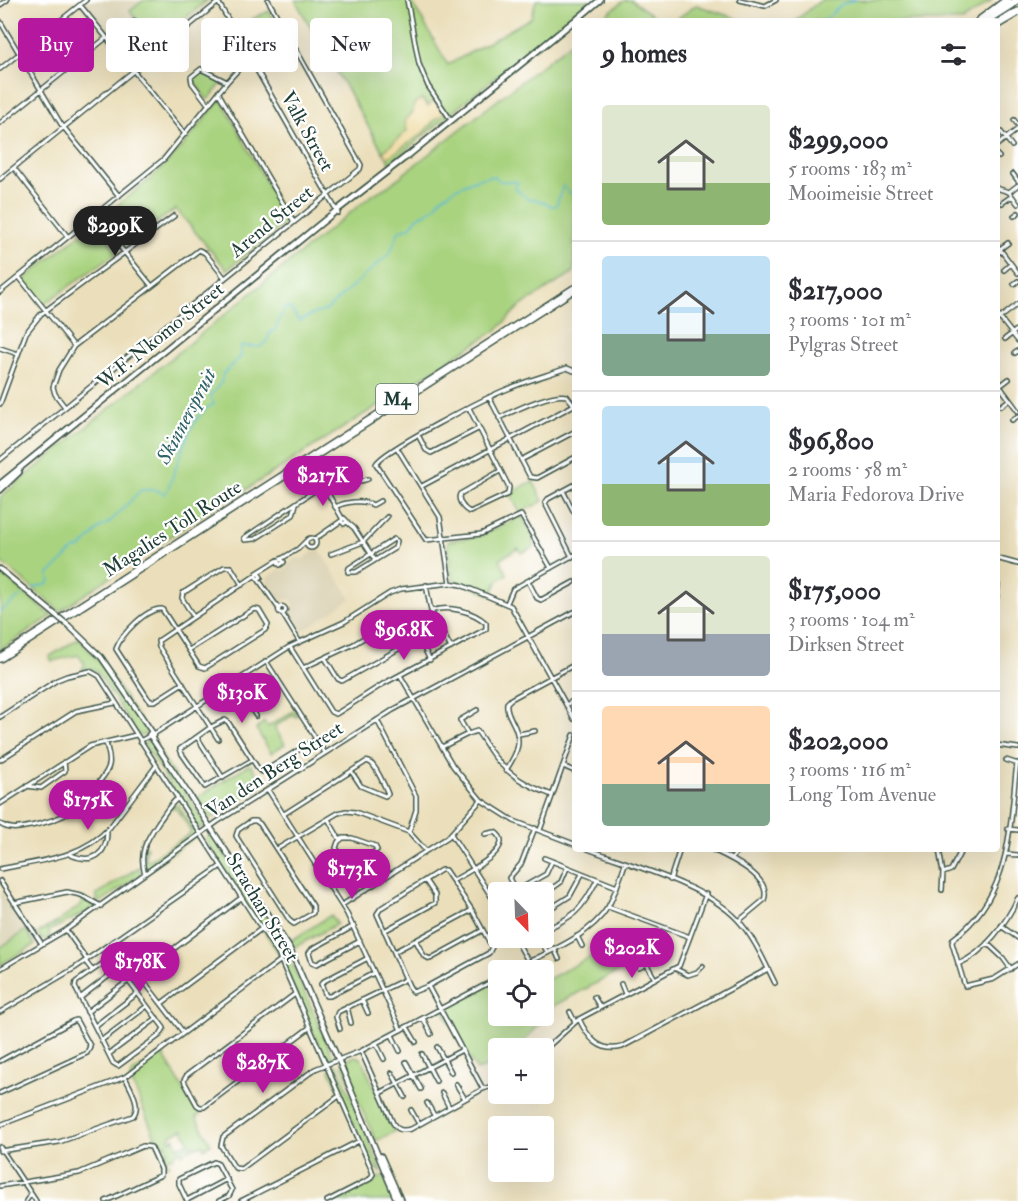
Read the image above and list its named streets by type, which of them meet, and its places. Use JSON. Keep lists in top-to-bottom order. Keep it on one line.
{"streets":{"highway":["M4","Magalies Toll Route"],"main road":["W.F. Nkomo Street"],"street":["Valk Street","Arend Street","Van den Berg Street","Strachan Street"]},"crossings":[["Valk Street","Arend Street"],["Valk Street","W.F. Nkomo Street"],["Van den Berg Street","Strachan Street"]],"water":["Skinnerspruit"],"north":"bottom right","page":{"chip":["Buy","Rent","Filters","New"],"heading":"9 homes","list":[{"name":"$299,000","note":"5 rooms · 183 m² · Mooimeisie Street"},{"name":"$217,000","note":"3 rooms · 101 m² · Pylgras Street"},{"name":"$96,800","note":"2 rooms · 58 m² · Maria Fedorova Drive"},{"name":"$175,000","note":"3 rooms · 104 m² · Dirksen Street"},{"name":"$202,000","note":"3 rooms · 116 m² · Long Tom Avenue"}],"price":["$299K","$217K","$96.8K","$130K","$175K","$173K","$202K","$178K","$287K"],"map_buttons":["+","−"]}}
